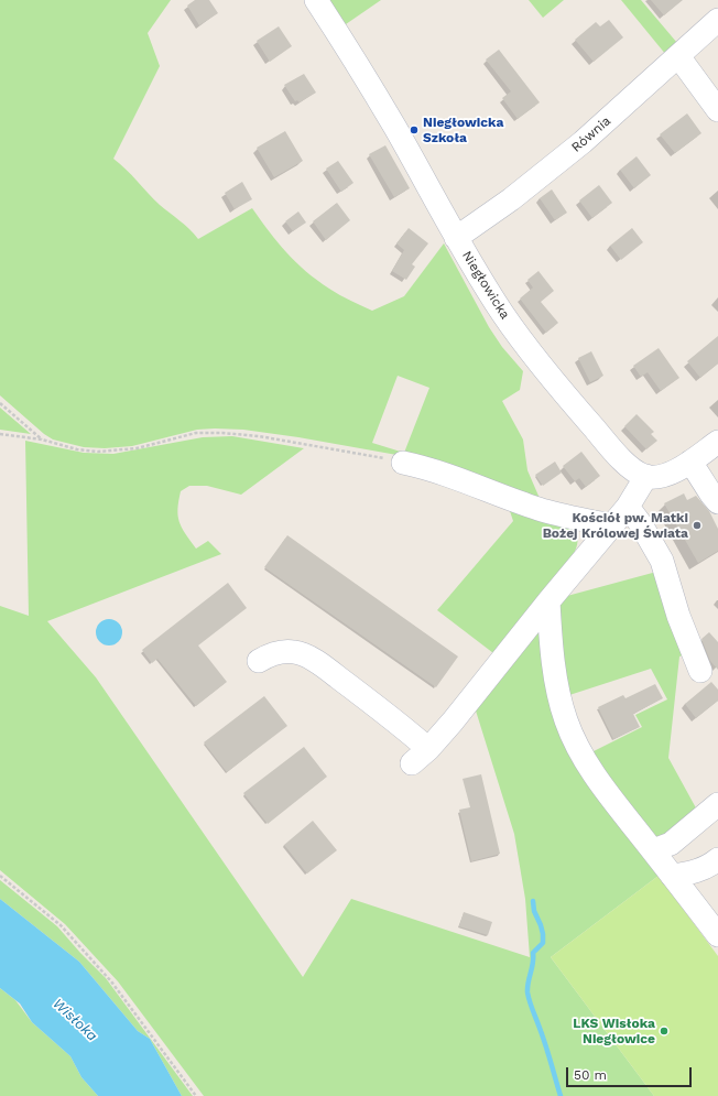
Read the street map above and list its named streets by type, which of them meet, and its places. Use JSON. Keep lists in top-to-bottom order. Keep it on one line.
{"streets":{"street":["Równia","Niegłowicka"]},"crossings":[["Równia","Niegłowicka"]],"water":["Wisłoka"],"places":["Niegłowicka Szkoła","Kościół pw. Matki Bożej Królowej Świata","LKS Wisłoka Niegłowice"],"scale_bar":"50 m"}
